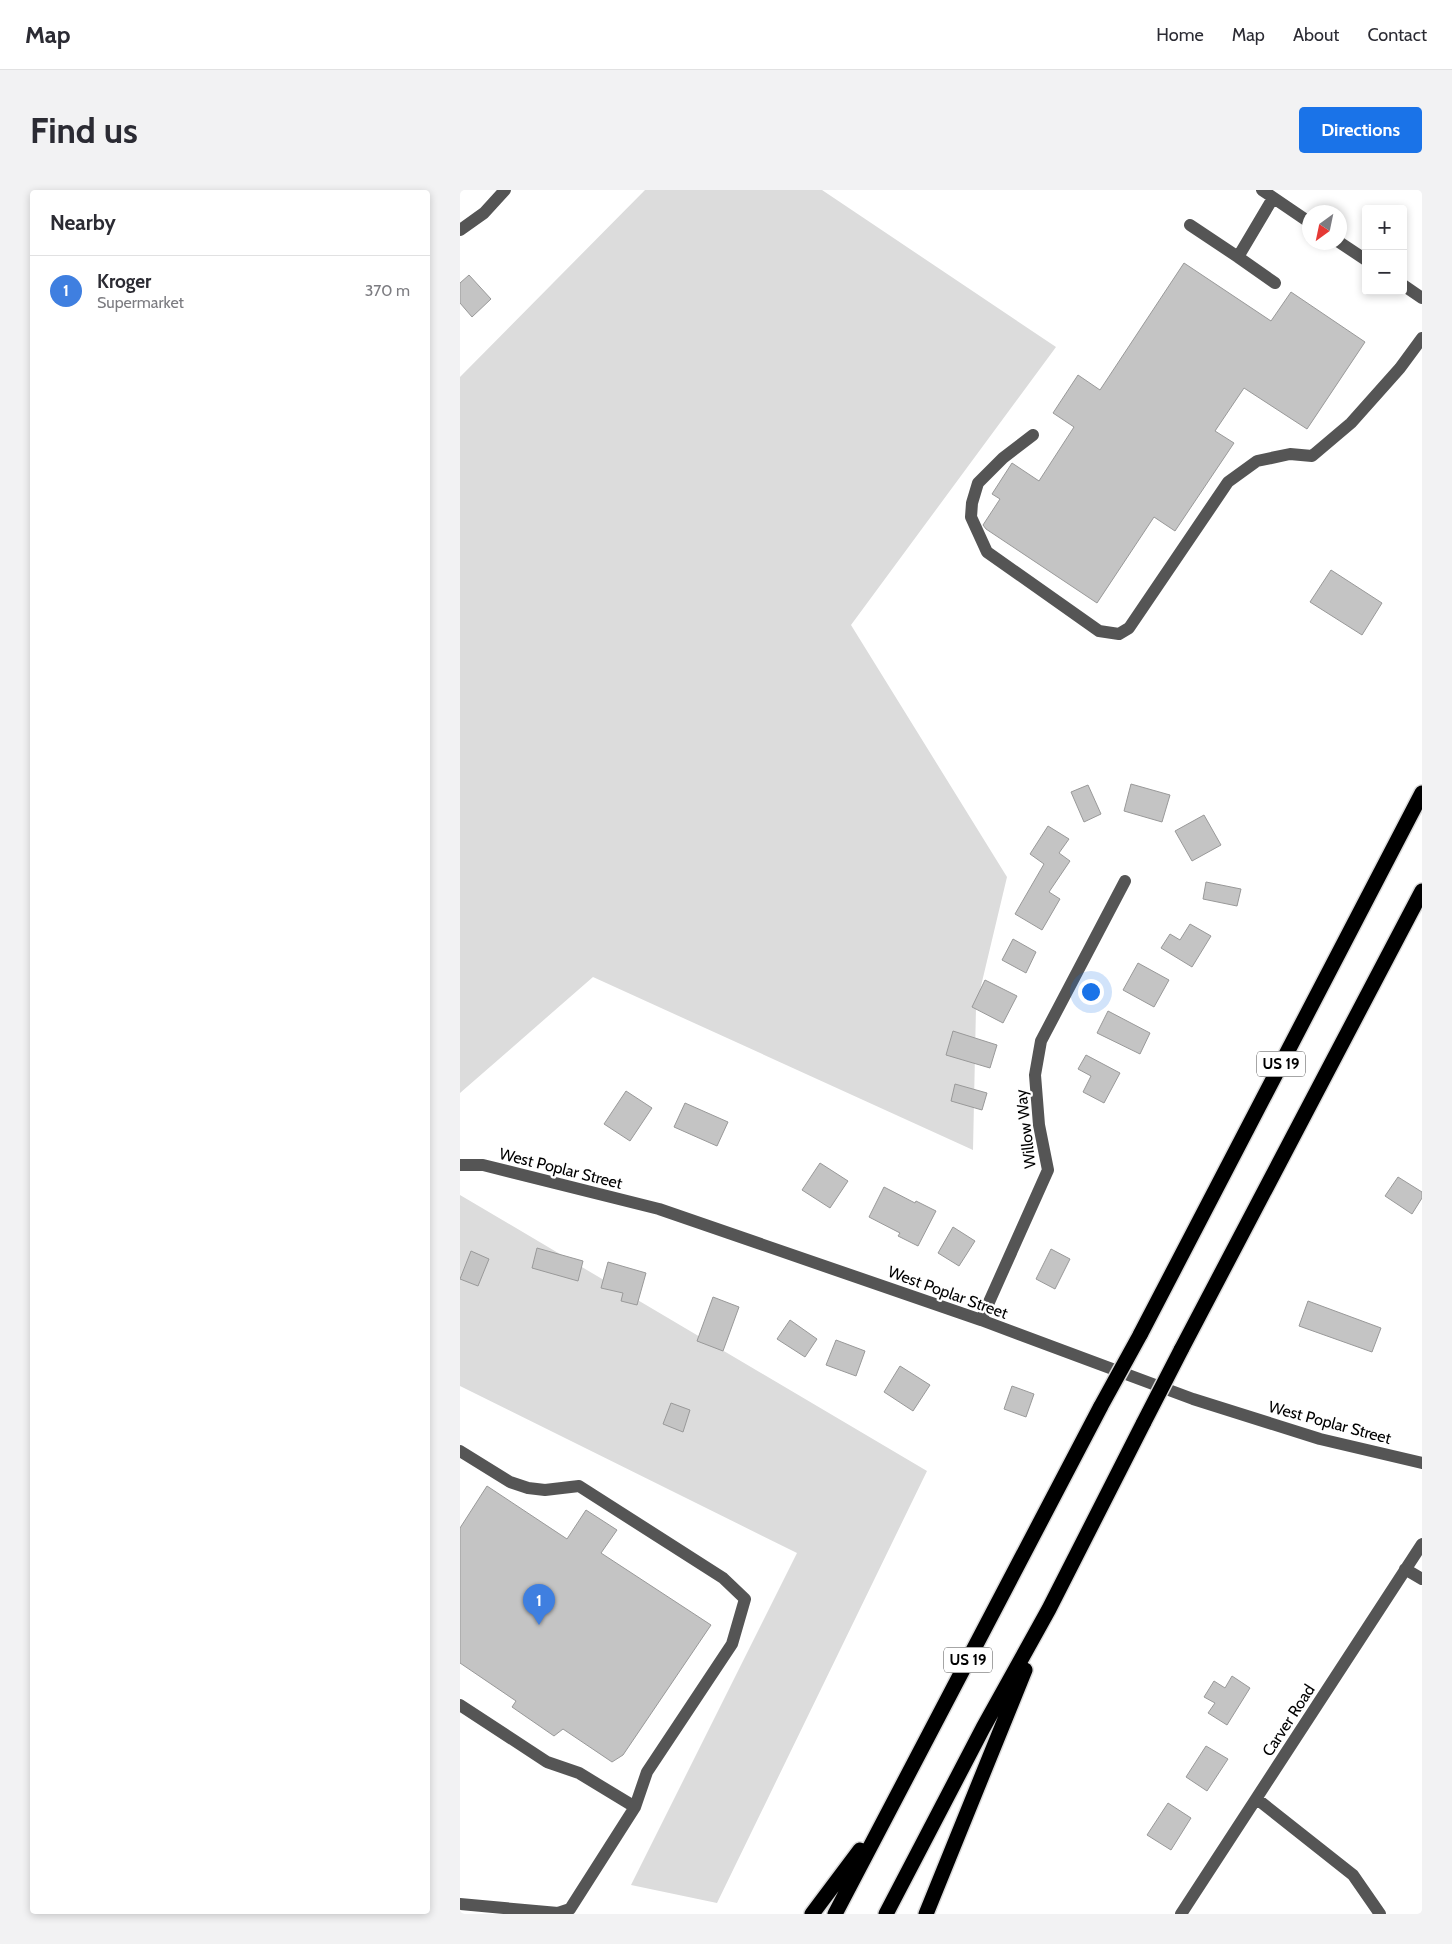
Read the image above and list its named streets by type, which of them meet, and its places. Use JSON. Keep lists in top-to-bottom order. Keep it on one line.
{"streets":{"highway":["US 19"],"street":["Willow Way","West Poplar Street","Carver Road"]},"crossings":[["Willow Way","West Poplar Street"]],"north":"bottom left","page":{"header":"Map","nav":["Home","Map","About","Contact"],"buttons":"Directions","title":"Find us","heading":"Nearby","map_buttons":["+","−"],"list":[{"mark":"1","name":"Kroger","note":"Supermarket","value":"370 m"}],"pins":"1"}}
